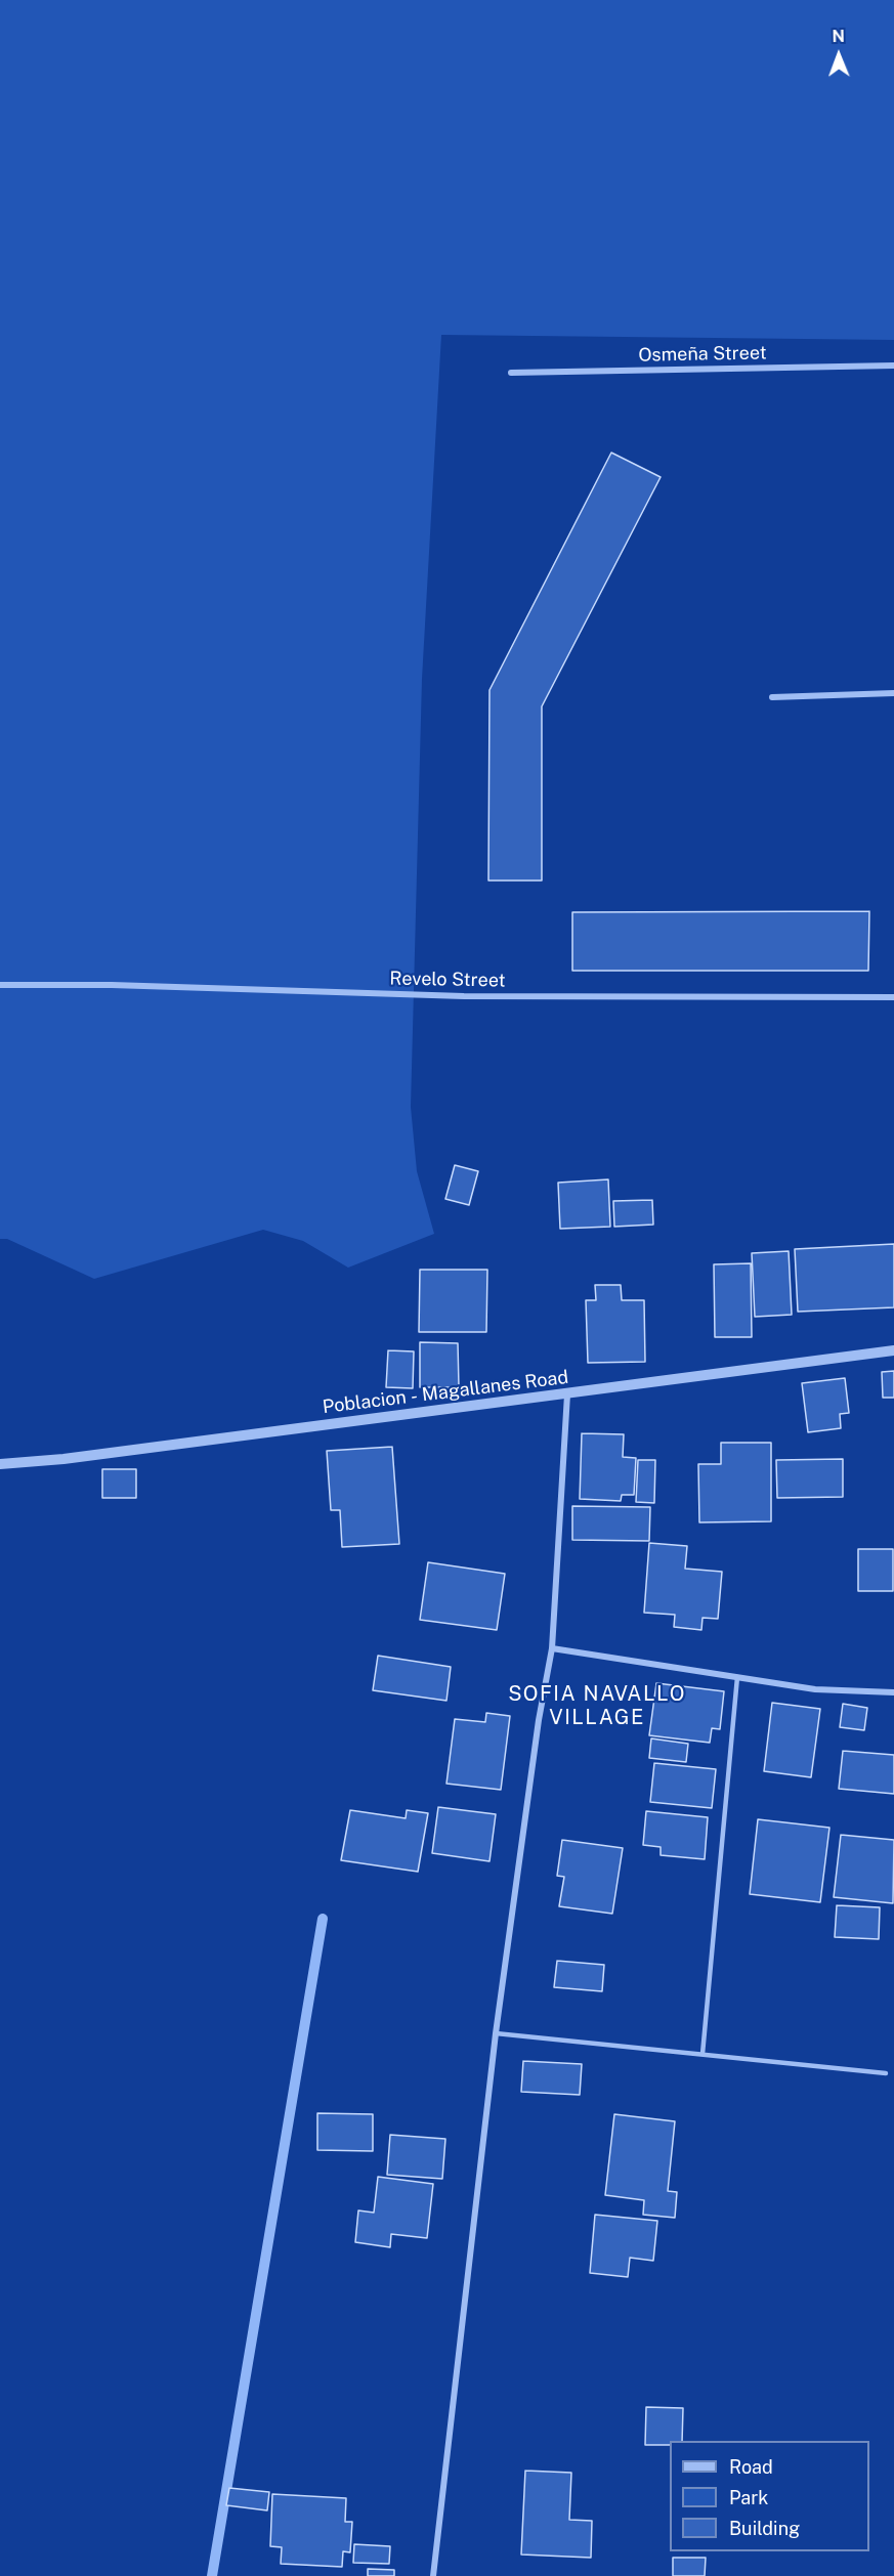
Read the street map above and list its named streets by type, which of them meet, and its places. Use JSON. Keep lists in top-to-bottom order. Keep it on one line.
{"streets":{"street":["Osmeña Street","Revelo Street","Poblacion - Magallanes Road"]},"districts":["SOFIA NAVALLO VILLAGE"],"legend":["Road","Park","Building"],"north":"top"}
